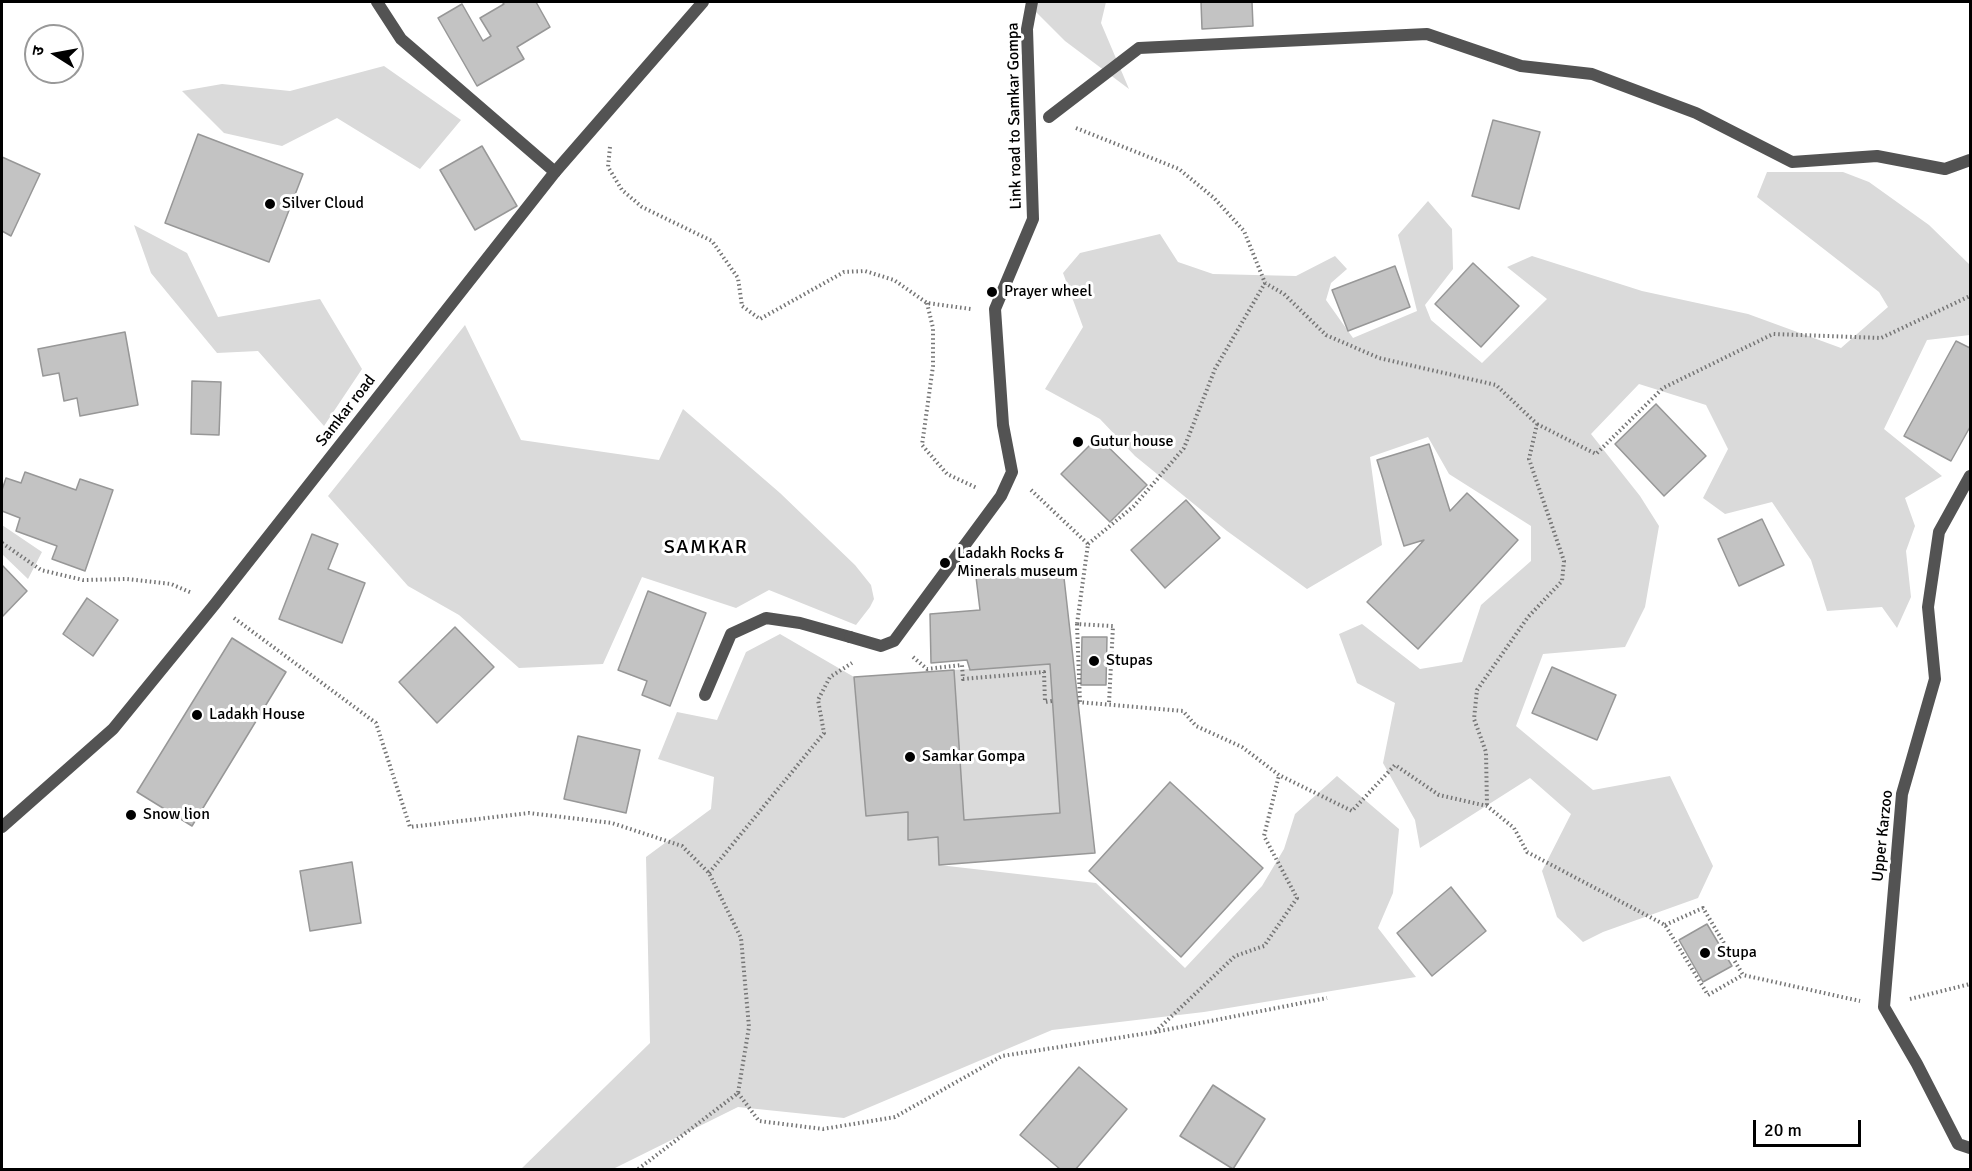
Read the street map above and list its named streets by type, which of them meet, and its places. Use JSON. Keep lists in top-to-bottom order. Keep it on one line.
{"streets":{"street":["Link road to Samkar Gompa","Samkar road","Upper Karzoo"]},"districts":["SAMKAR"],"places":["Silver Cloud","Prayer wheel","Gutur house","Ladakh Rocks & Minerals museum","Stupas","Ladakh House","Samkar Gompa","Snow lion","Stupa"],"scale_bar":"20 m","north":"left"}
